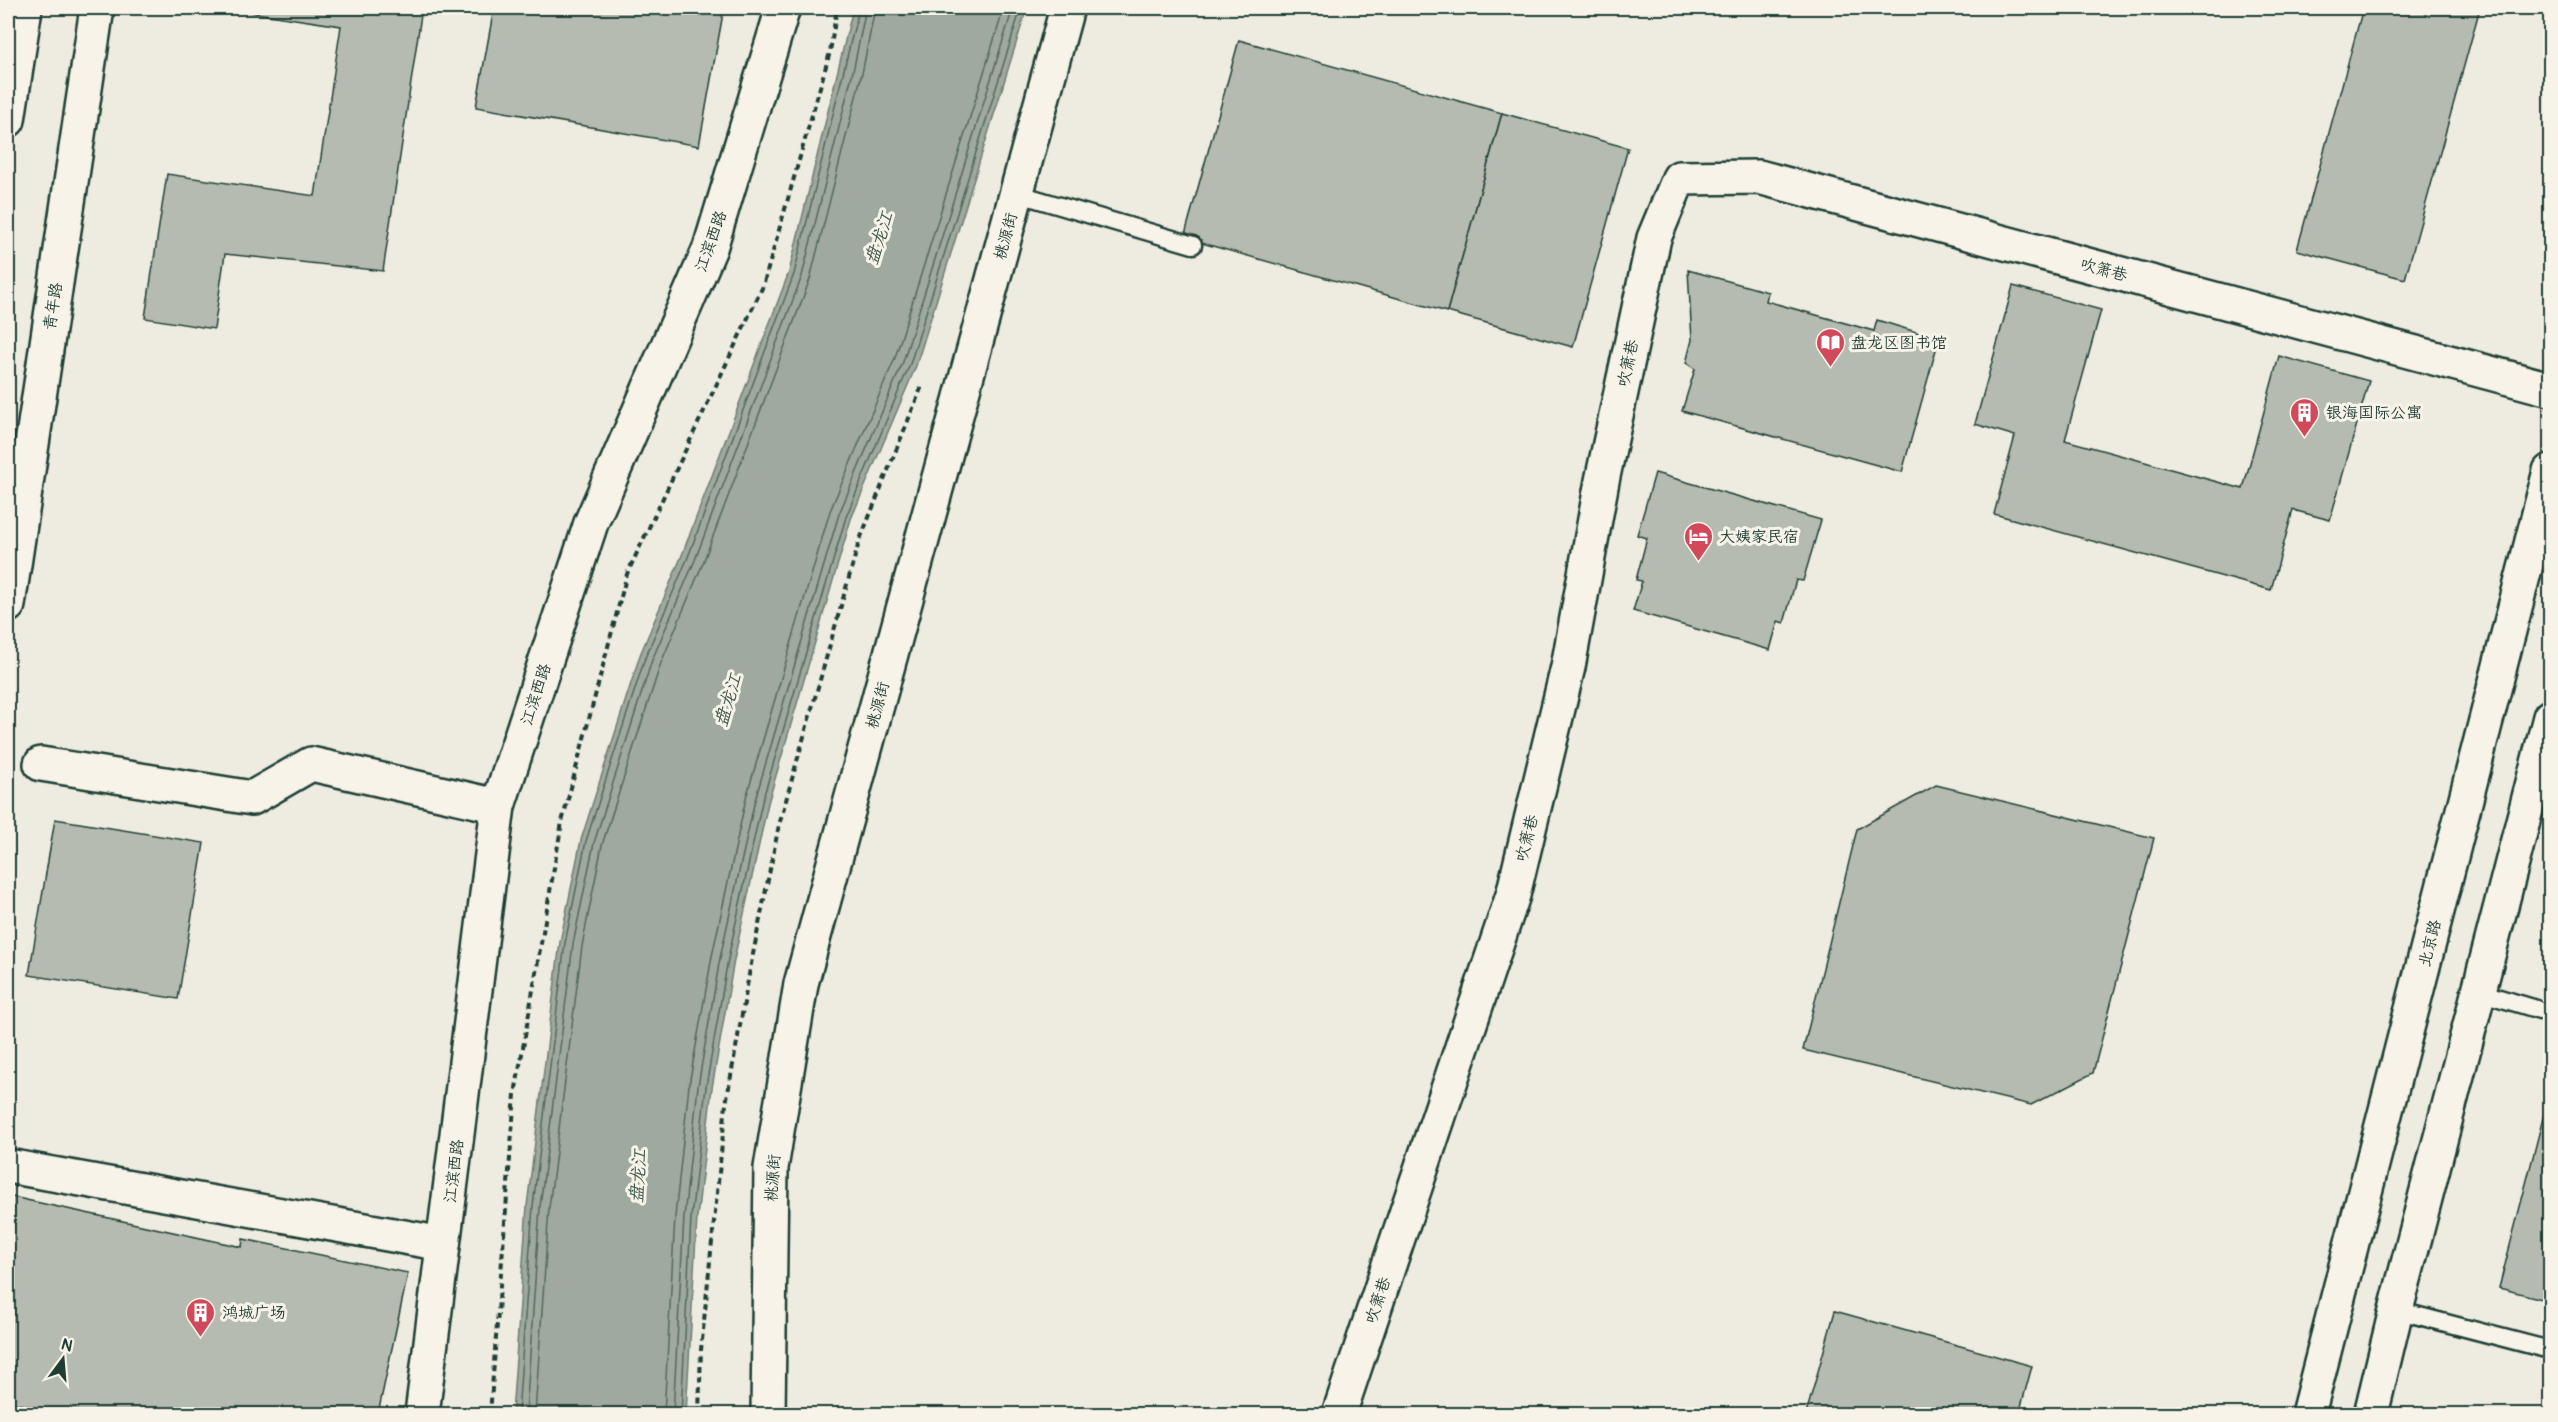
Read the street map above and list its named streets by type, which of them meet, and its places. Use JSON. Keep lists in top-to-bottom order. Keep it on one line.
{"streets":{"street":["桃源街","江滨西路","吹箫巷","青年路","北京路"]},"water":["盘龙江"],"places":{"library":["盘龙区图书馆"],"building":["银海国际公寓","鸿城广场"],"hotel":["大姨家民宿"]},"north":"top"}
